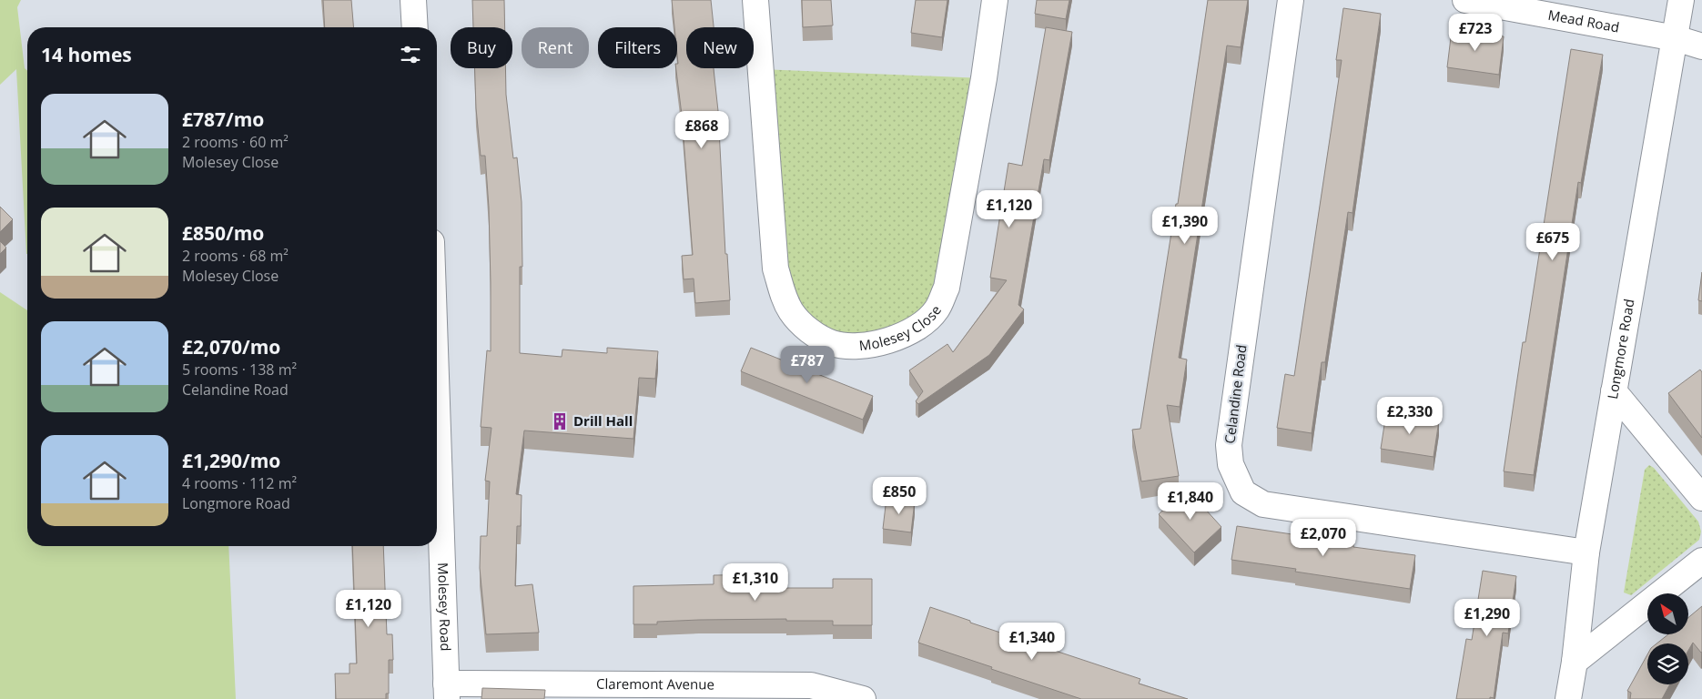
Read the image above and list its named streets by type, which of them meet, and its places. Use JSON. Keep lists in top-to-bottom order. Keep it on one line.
{"streets":{"street":["Mead Road","Molesey Close","Longmore Road","Celandine Road","Molesey Road","Claremont Avenue"]},"crossings":[["Mead Road","Longmore Road"],["Longmore Road","Celandine Road"],["Molesey Road","Claremont Avenue"]],"places":{"building":["Drill Hall"]},"north":"top left","page":{"price":["£723","£868","£1,120","£1,390","£675","£787","£2,330","£850","£1,840","£2,070","£1,310","£1,120","£1,290","£1,340"],"chip":["Buy","Rent","Filters","New"],"heading":"14 homes","list":[{"name":"£787/mo","note":"2 rooms · 60 m² · Molesey Close"},{"name":"£850/mo","note":"2 rooms · 68 m² · Molesey Close"},{"name":"£2,070/mo","note":"5 rooms · 138 m² · Celandine Road"},{"name":"£1,290/mo","note":"4 rooms · 112 m² · Longmore Road"}]}}
